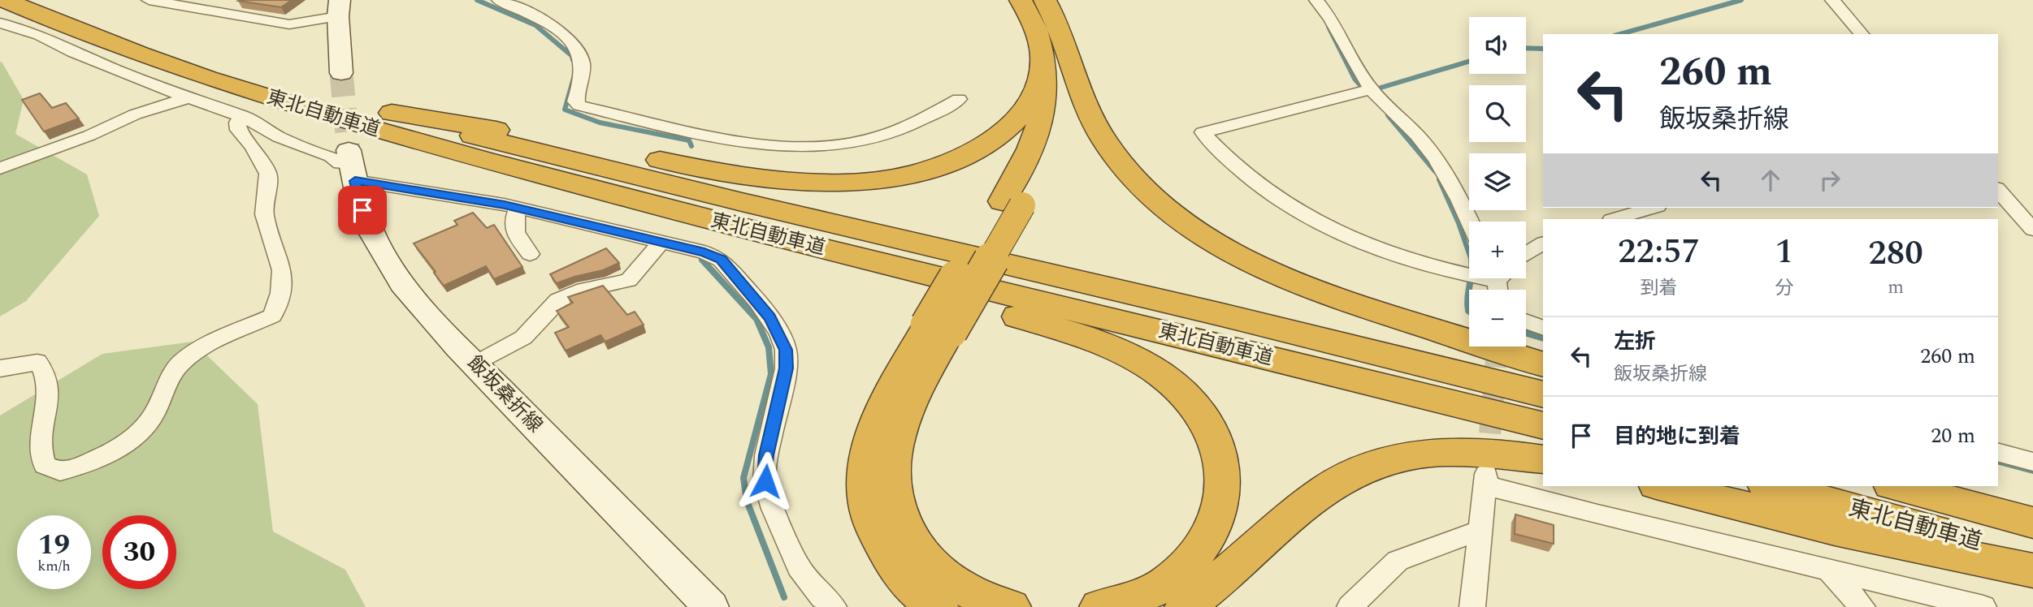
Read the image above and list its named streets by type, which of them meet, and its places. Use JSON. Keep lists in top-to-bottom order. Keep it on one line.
{"streets":{"highway":["東北自動車道"],"main road":["飯坂桑折線"]},"page":{"map_buttons":["+","−"],"turn":["260 m","飯坂桑折線"],"eta":["22:57","到着","1","分","280","m"],"list":[{"name":"左折","note":"飯坂桑折線","value":"260 m"},{"name":"目的地に到着","value":"20 m"}],"speed":"19 km/h","limit":"30"}}
